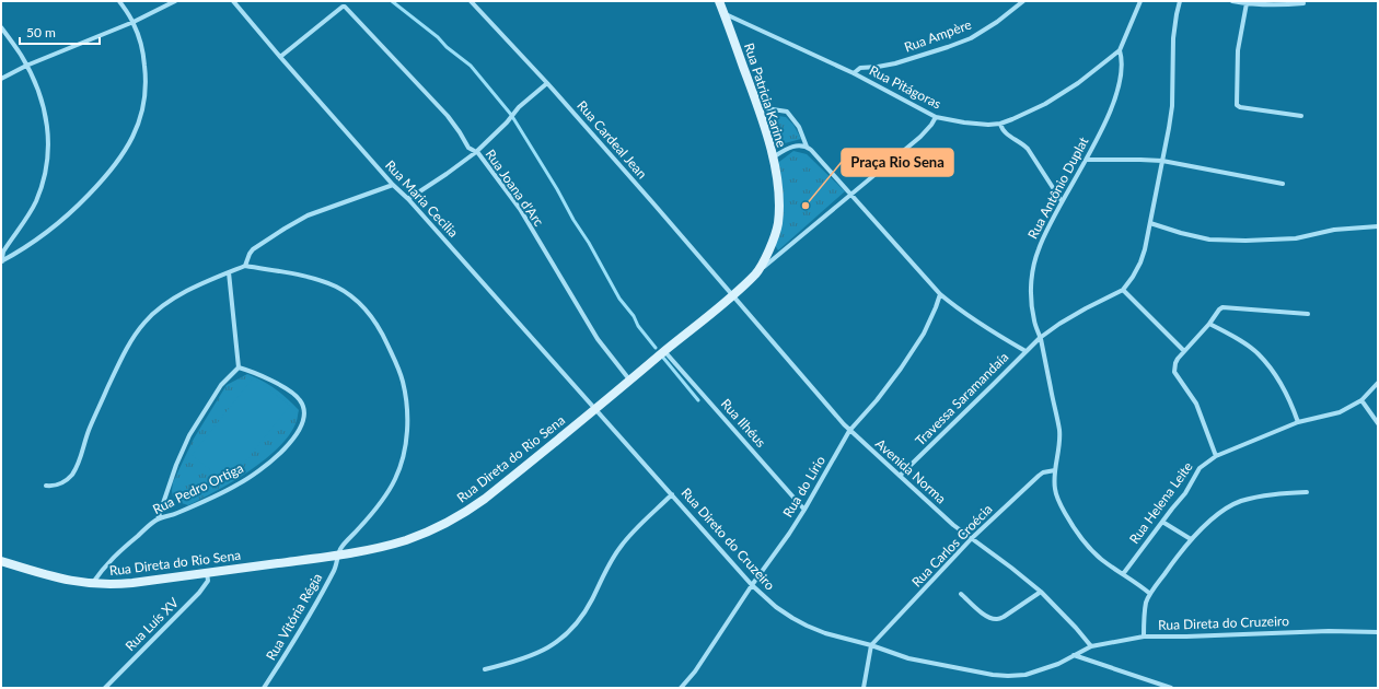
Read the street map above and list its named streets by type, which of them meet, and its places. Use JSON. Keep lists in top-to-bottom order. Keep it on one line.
{"streets":{"main road":["Rua Patricia Karine","Rua Direta do Rio Sena"],"street":["Rua Ampère","Rua Pitágoras","Rua Cardeal Jean","Rua Joana d'Arc","Rua Antônio Duplat","Rua Maria Cecilia","Travessa Saramandaía","Rua Ilhéus","Avenida Norma","Rua do Lírio","Rua Pedro Ortiga","Rua Helena Leite","Rua Direto do Cruzeiro","Rua Carlos Croécia","Rua Vitória Régia","Rua Direta do Cruzeiro","Rua Luís XV"]},"crossings":[["Rua Ampère","Rua Pitágoras"],["Rua Pitágoras","Rua Patricia Karine"],["Rua Pitágoras","Rua Antônio Duplat"],["Rua Pitágoras","Rua Direta do Rio Sena"],["Rua Patricia Karine","Rua Direta do Rio Sena"],["Rua Cardeal Jean","Rua Direta do Rio Sena"],["Rua Cardeal Jean","Avenida Norma"],["Rua Joana d'Arc","Rua Maria Cecilia"],["Rua Joana d'Arc","Rua Direta do Rio Sena"],["Rua Antônio Duplat","Travessa Saramandaía"],["Rua Antônio Duplat","Rua Helena Leite"],["Rua Antônio Duplat","Rua Carlos Croécia"],["Rua Maria Cecilia","Rua Direta do Rio Sena"],["Rua Maria Cecilia","Rua Direto do Cruzeiro"],["Travessa Saramandaía","Avenida Norma"],["Rua Ilhéus","Rua Direta do Rio Sena"],["Rua Ilhéus","Rua do Lírio"],["Rua Direta do Rio Sena","Avenida Norma"],["Rua Direta do Rio Sena","Rua Pedro Ortiga"],["Rua Direta do Rio Sena","Rua Direto do Cruzeiro"],["Rua Direta do Rio Sena","Rua Vitória Régia"],["Rua Direta do Rio Sena","Rua Luís XV"],["Avenida Norma","Rua do Lírio"],["Avenida Norma","Rua Carlos Croécia"],["Avenida Norma","Rua Direta do Cruzeiro"],["Rua do Lírio","Rua Direto do Cruzeiro"],["Rua Direto do Cruzeiro","Rua Carlos Croécia"],["Rua Direto do Cruzeiro","Rua Direta do Cruzeiro"]],"places":["Praça Rio Sena"],"scale_bar":"50 m"}
